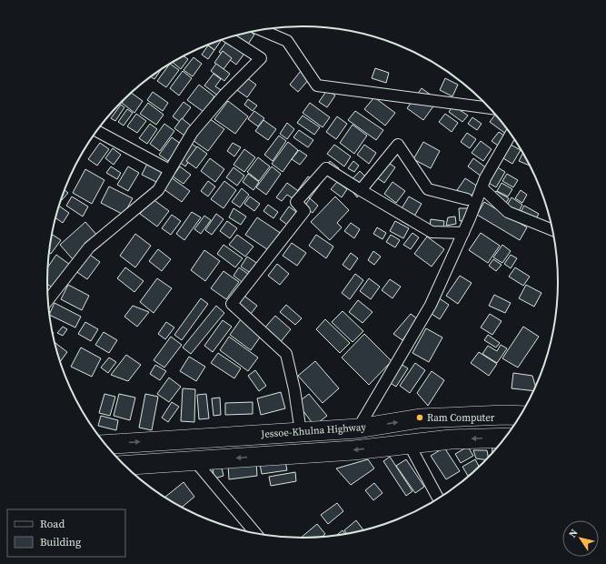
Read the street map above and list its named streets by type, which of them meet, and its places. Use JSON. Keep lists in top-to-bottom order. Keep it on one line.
{"streets":{"highway":["Jessoe-Khulna Highway"]},"places":["Ram Computer"],"legend":["Road","Building"],"north":"top left"}
